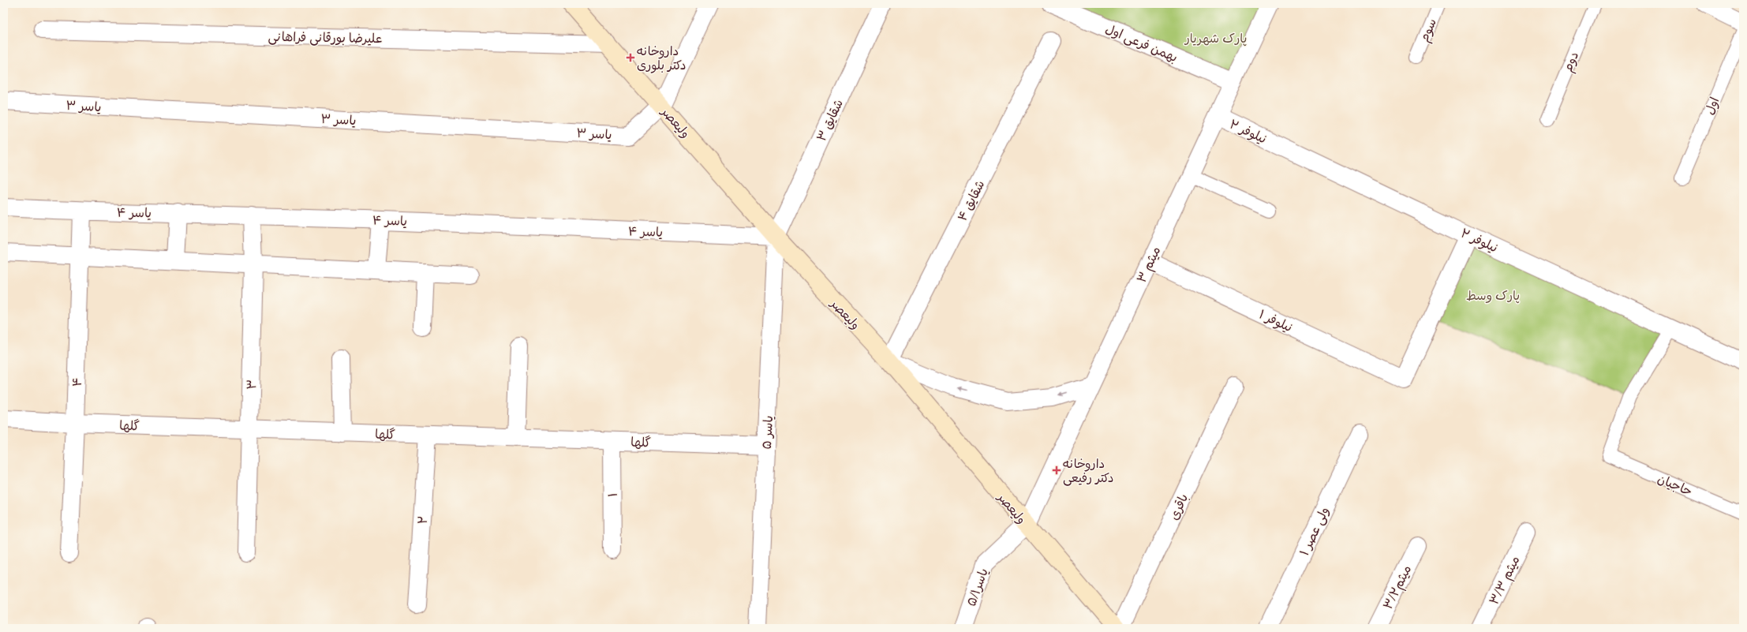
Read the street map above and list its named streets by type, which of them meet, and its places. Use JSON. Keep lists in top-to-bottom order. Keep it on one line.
{"streets":{"main road":["ولیعصر"],"street":["علیرضا بورقانی فراهانی","بهمن فرعی اول","یاسر ۳","شقایق ۳","نیلوفر ۲","شقایق ۴","یاسر ۴","میثم ۳","نیلوفر ۱","۴","۳","گلها","یاسر ۵","۱","باقری","۲","ولی عصر ۱","میثم ۳/۳","یاسر۵/۱","میثم۳/۲"],"lane":["سوم","دوم","اول","حاجیان"]},"crossings":[["علیرضا بورقانی فراهانی","ولیعصر"],["بهمن فرعی اول","میثم ۳"],["یاسر ۳","ولیعصر"],["شقایق ۳","ولیعصر"],["شقایق ۳","یاسر ۴"],["شقایق ۳","یاسر ۵"],["ولیعصر","شقایق ۴"],["ولیعصر","یاسر ۴"],["ولیعصر","میثم ۳"],["ولیعصر","یاسر ۵"],["ولیعصر","یاسر۵/۱"],["نیلوفر ۲","میثم ۳"],["نیلوفر ۲","نیلوفر ۱"],["نیلوفر ۲","حاجیان"],["یاسر ۴","۴"],["یاسر ۴","۳"],["یاسر ۴","یاسر ۵"],["میثم ۳","نیلوفر ۱"],["میثم ۳","یاسر۵/۱"],["۴","گلها"],["۳","گلها"],["گلها","یاسر ۵"],["گلها","۱"],["گلها","۲"]],"parks":["پارک شهریار","پارک وسط"],"places":{"health":["داروخانه دکتر بلوری","داروخانه دکتر رفیعی"]}}
